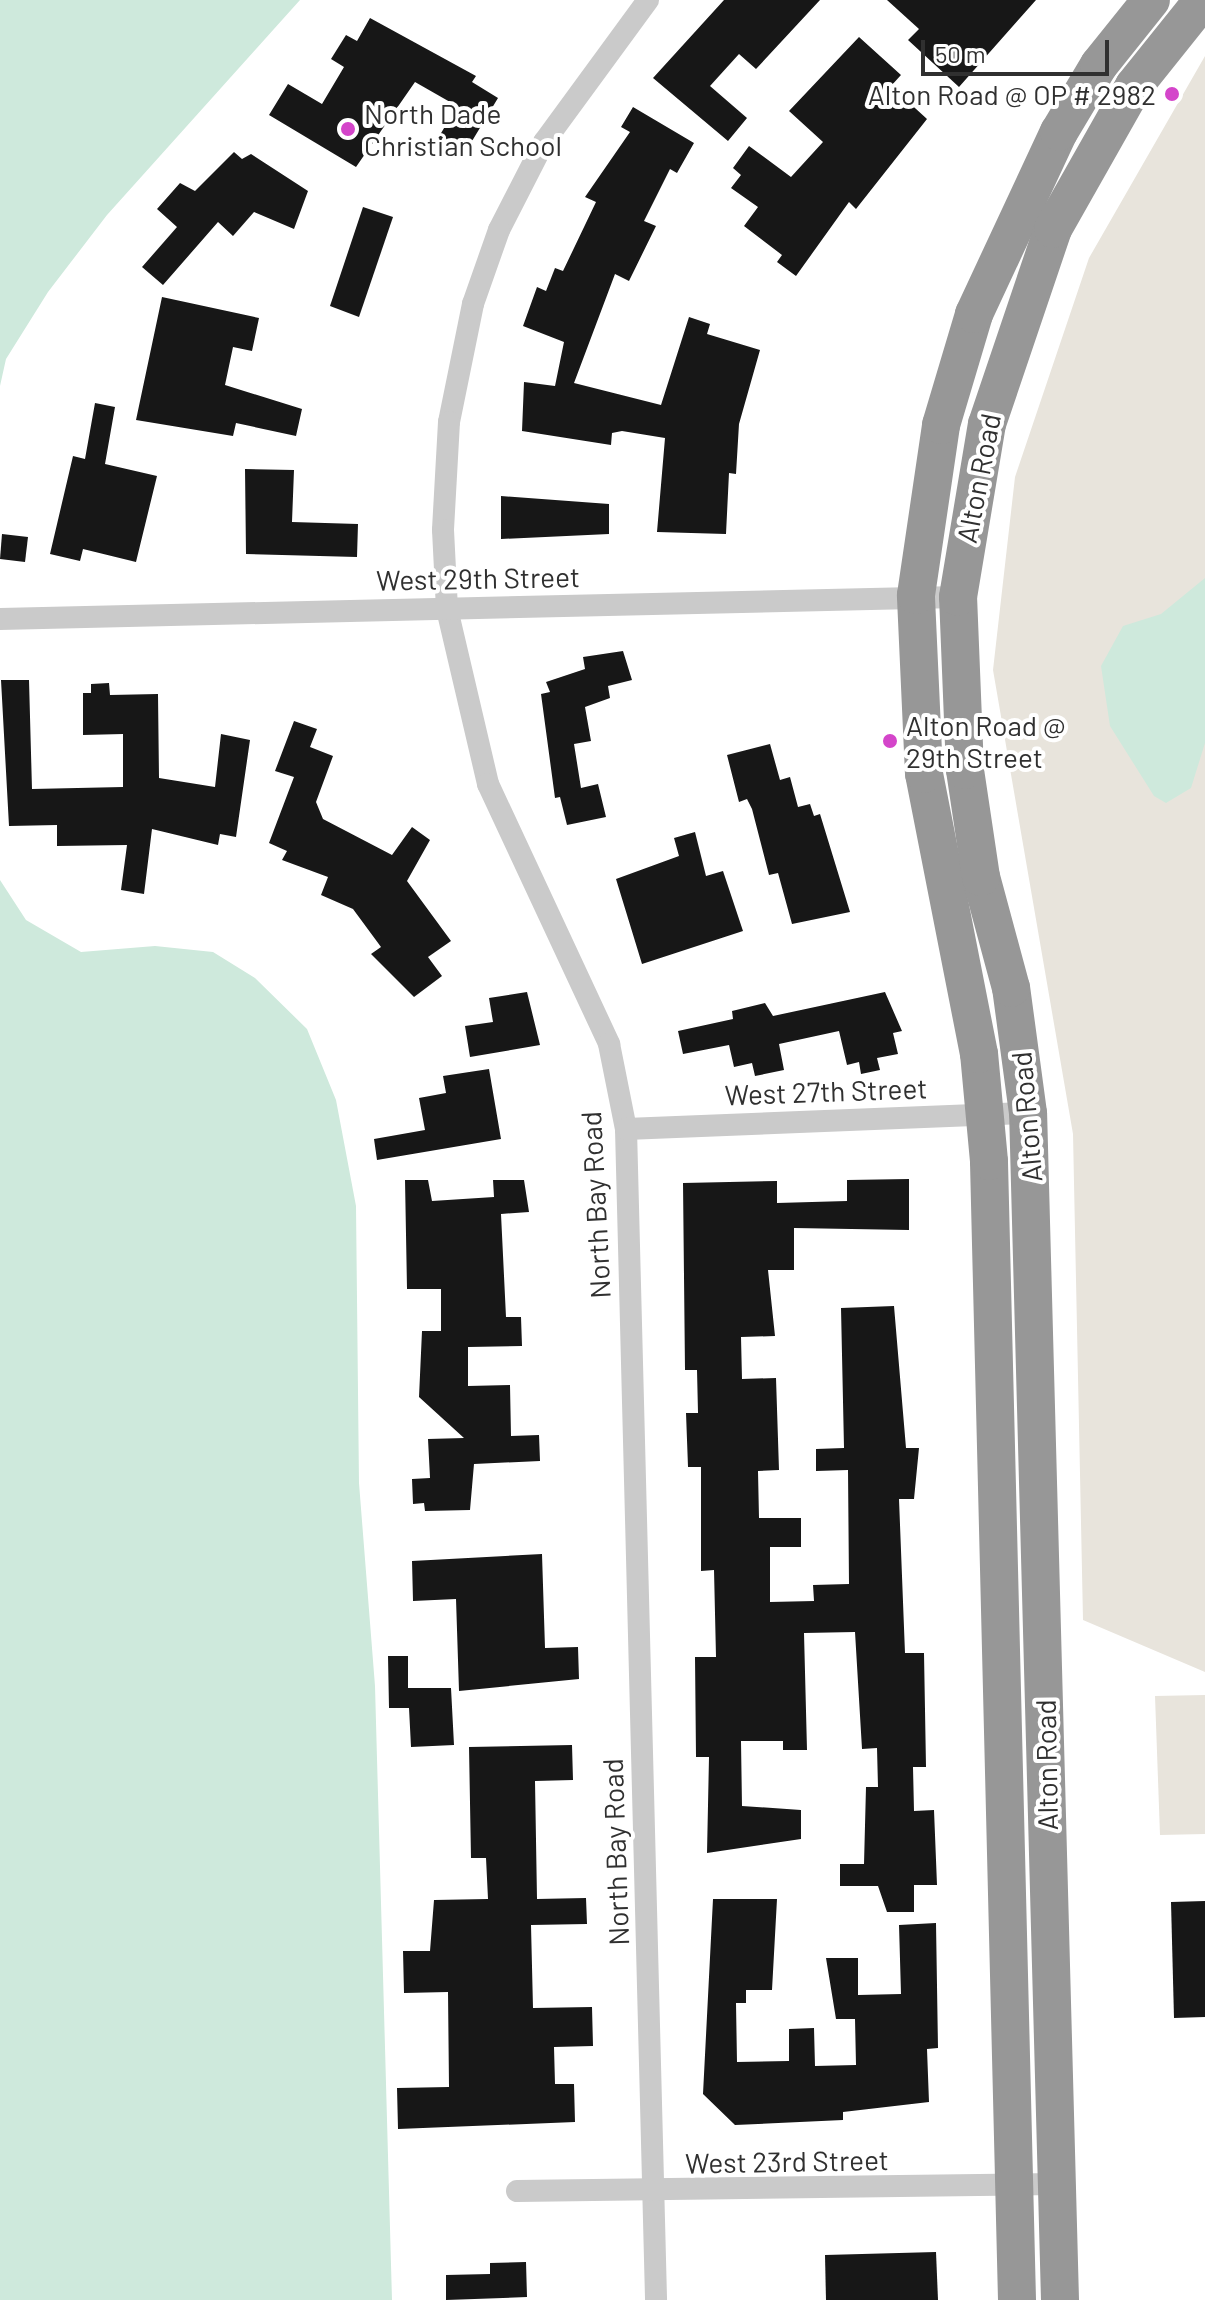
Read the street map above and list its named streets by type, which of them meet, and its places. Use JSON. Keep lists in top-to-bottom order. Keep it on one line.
{"streets":{"highway":["Alton Road"],"street":["West 29th Street","West 27th Street","North Bay Road","West 23rd Street"]},"crossings":[["Alton Road","West 29th Street"],["Alton Road","West 27th Street"],["Alton Road","West 23rd Street"],["West 29th Street","North Bay Road"],["West 27th Street","North Bay Road"],["North Bay Road","West 23rd Street"]],"places":["Alton Road @ OP # 2982","North Dade Christian School","Alton Road @ 29th Street"],"scale_bar":"50 m"}
